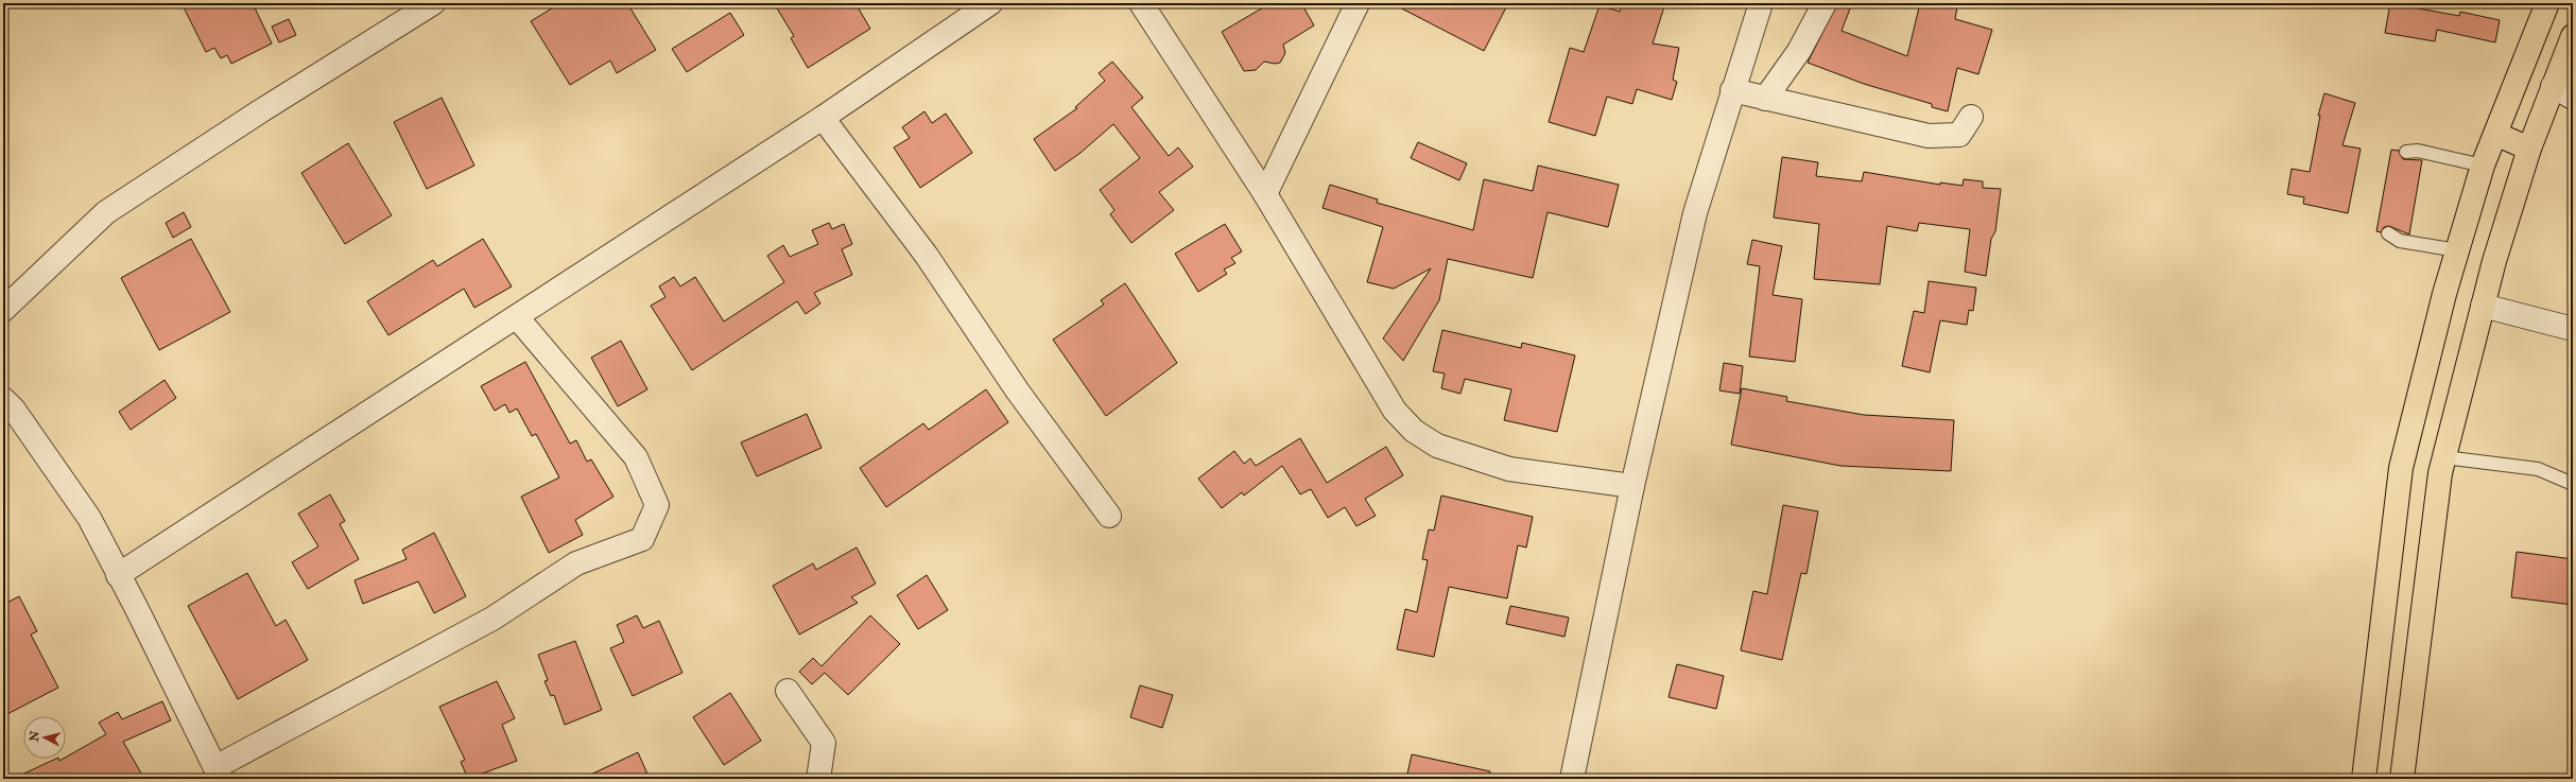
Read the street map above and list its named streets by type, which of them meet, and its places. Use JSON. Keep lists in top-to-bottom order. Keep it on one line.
{"north":"left"}
